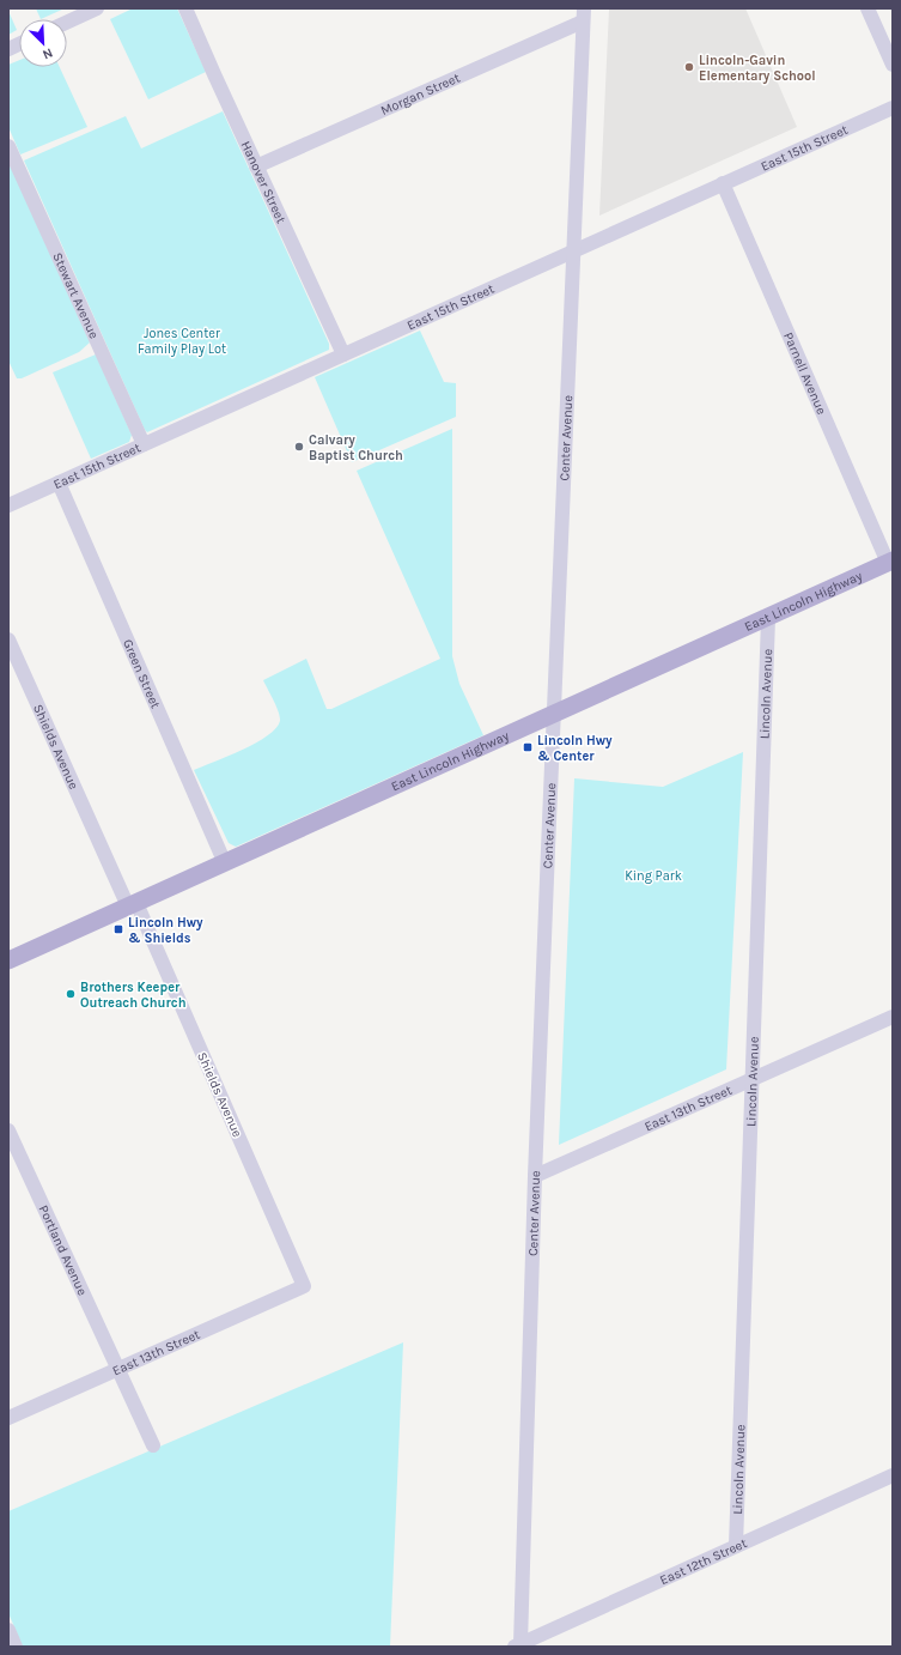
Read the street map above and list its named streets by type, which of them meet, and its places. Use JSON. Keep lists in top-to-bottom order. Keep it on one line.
{"streets":{"main road":["East Lincoln Highway"],"street":["Morgan Street","East 15th Street","Hanover Street","Stewart Avenue","Parnell Avenue","Center Avenue","Green Street","Lincoln Avenue","Shields Avenue","East 13th Street","Portland Avenue","East 12th Street"]},"crossings":[["Morgan Street","Hanover Street"],["Morgan Street","Center Avenue"],["East 15th Street","Hanover Street"],["East 15th Street","Stewart Avenue"],["East 15th Street","Parnell Avenue"],["East 15th Street","Center Avenue"],["East 15th Street","Green Street"],["Parnell Avenue","East Lincoln Highway"],["Center Avenue","East Lincoln Highway"],["Center Avenue","East 13th Street"],["Center Avenue","East 12th Street"],["East Lincoln Highway","Green Street"],["East Lincoln Highway","Lincoln Avenue"],["East Lincoln Highway","Shields Avenue"],["Lincoln Avenue","East 13th Street"],["Lincoln Avenue","East 12th Street"],["Shields Avenue","East 13th Street"],["East 13th Street","Portland Avenue"]],"parks":["Jones Center Family Play Lot","King Park"],"places":{"other":["Lincoln-Gavin Elementary School","Calvary Baptist Church","Brothers Keeper Outreach Church"],"transit":["Lincoln Hwy & Center","Lincoln Hwy & Shields"]},"north":"bottom right"}
